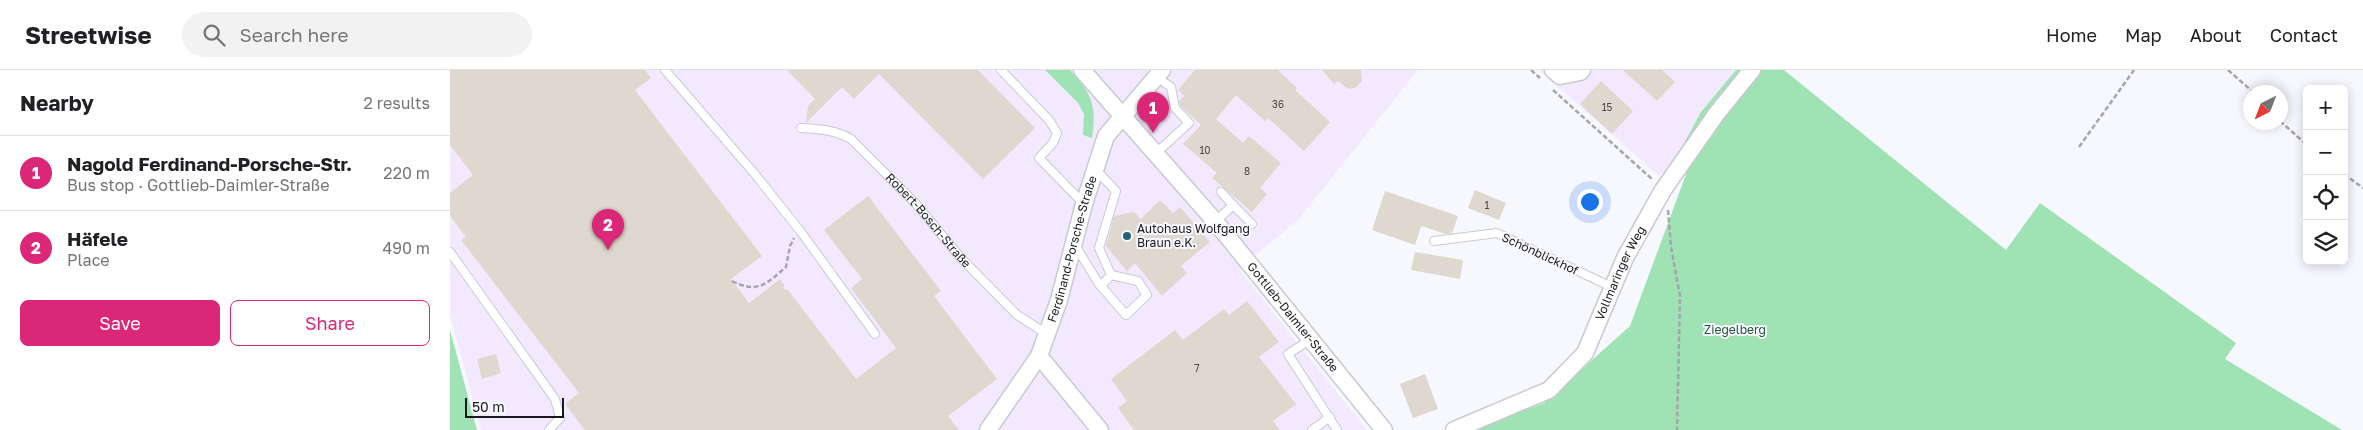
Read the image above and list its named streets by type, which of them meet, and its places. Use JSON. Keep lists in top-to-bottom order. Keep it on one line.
{"streets":{"street":["Ferdinand-Porsche-Straße","Vollmaringer Weg","Gottlieb-Daimler-Straße"],"lane":["Robert-Bosch-Straße","Schönblickhof"]},"crossings":[["Robert-Bosch-Straße","Ferdinand-Porsche-Straße"],["Ferdinand-Porsche-Straße","Gottlieb-Daimler-Straße"],["Schönblickhof","Vollmaringer Weg"]],"parks":["Ziegelberg"],"places":["Autohaus Wolfgang Braun e.K."],"house_numbers":["36","15","10","8","1","7"],"scale_bar":"50 m","north":"bottom left","page":{"header":"Streetwise","search":"Search here","nav":["Home","Map","About","Contact"],"heading":["Nearby","2 results"],"map_buttons":["+","−"],"pins":["1","2"],"list":[{"mark":"1","name":"Nagold Ferdinand-Porsche-Str.","note":"Bus stop · Gottlieb-Daimler-Straße","value":"220 m"},{"mark":"2","name":"Häfele","note":"Place","value":"490 m"}],"buttons":["Save","Share"],"scale":"50 m"}}
